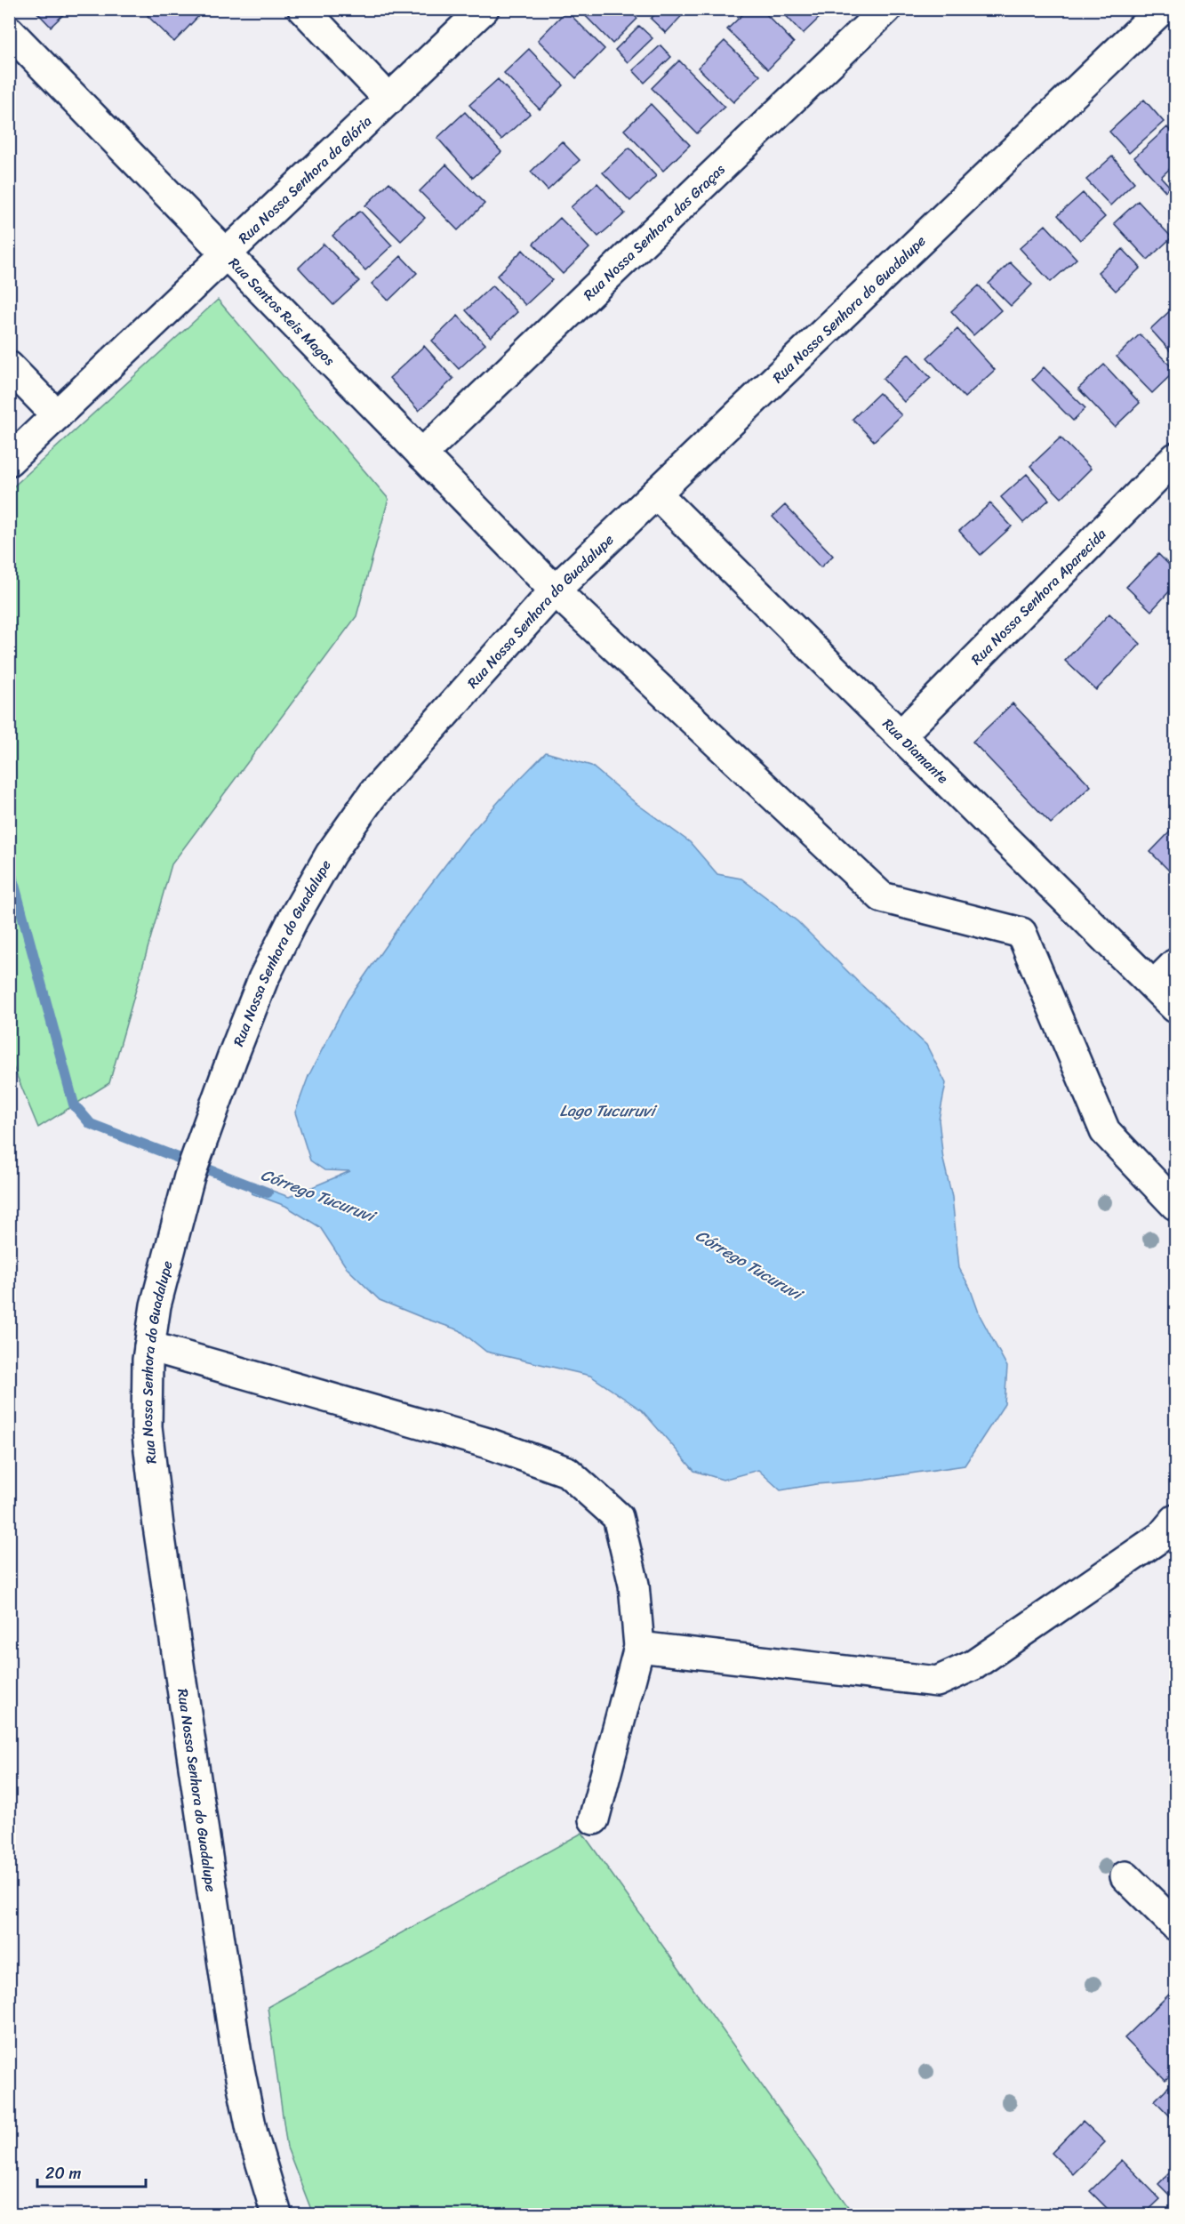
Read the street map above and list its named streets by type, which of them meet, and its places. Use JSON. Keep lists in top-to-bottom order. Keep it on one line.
{"streets":{"street":["Rua Nossa Senhora da Glória","Rua Nossa Senhora das Graças","Rua Nossa Senhora do Guadalupe","Rua Santos Reis Magos","Rua Nossa Senhora Aparecida","Rua Diamante"]},"crossings":[["Rua Nossa Senhora da Glória","Rua Santos Reis Magos"],["Rua Nossa Senhora das Graças","Rua Santos Reis Magos"],["Rua Nossa Senhora do Guadalupe","Rua Santos Reis Magos"],["Rua Nossa Senhora do Guadalupe","Rua Diamante"],["Rua Nossa Senhora Aparecida","Rua Diamante"]],"water":["Lago Tucuruvi","Córrego Tucuruvi"],"scale_bar":"20 m"}
